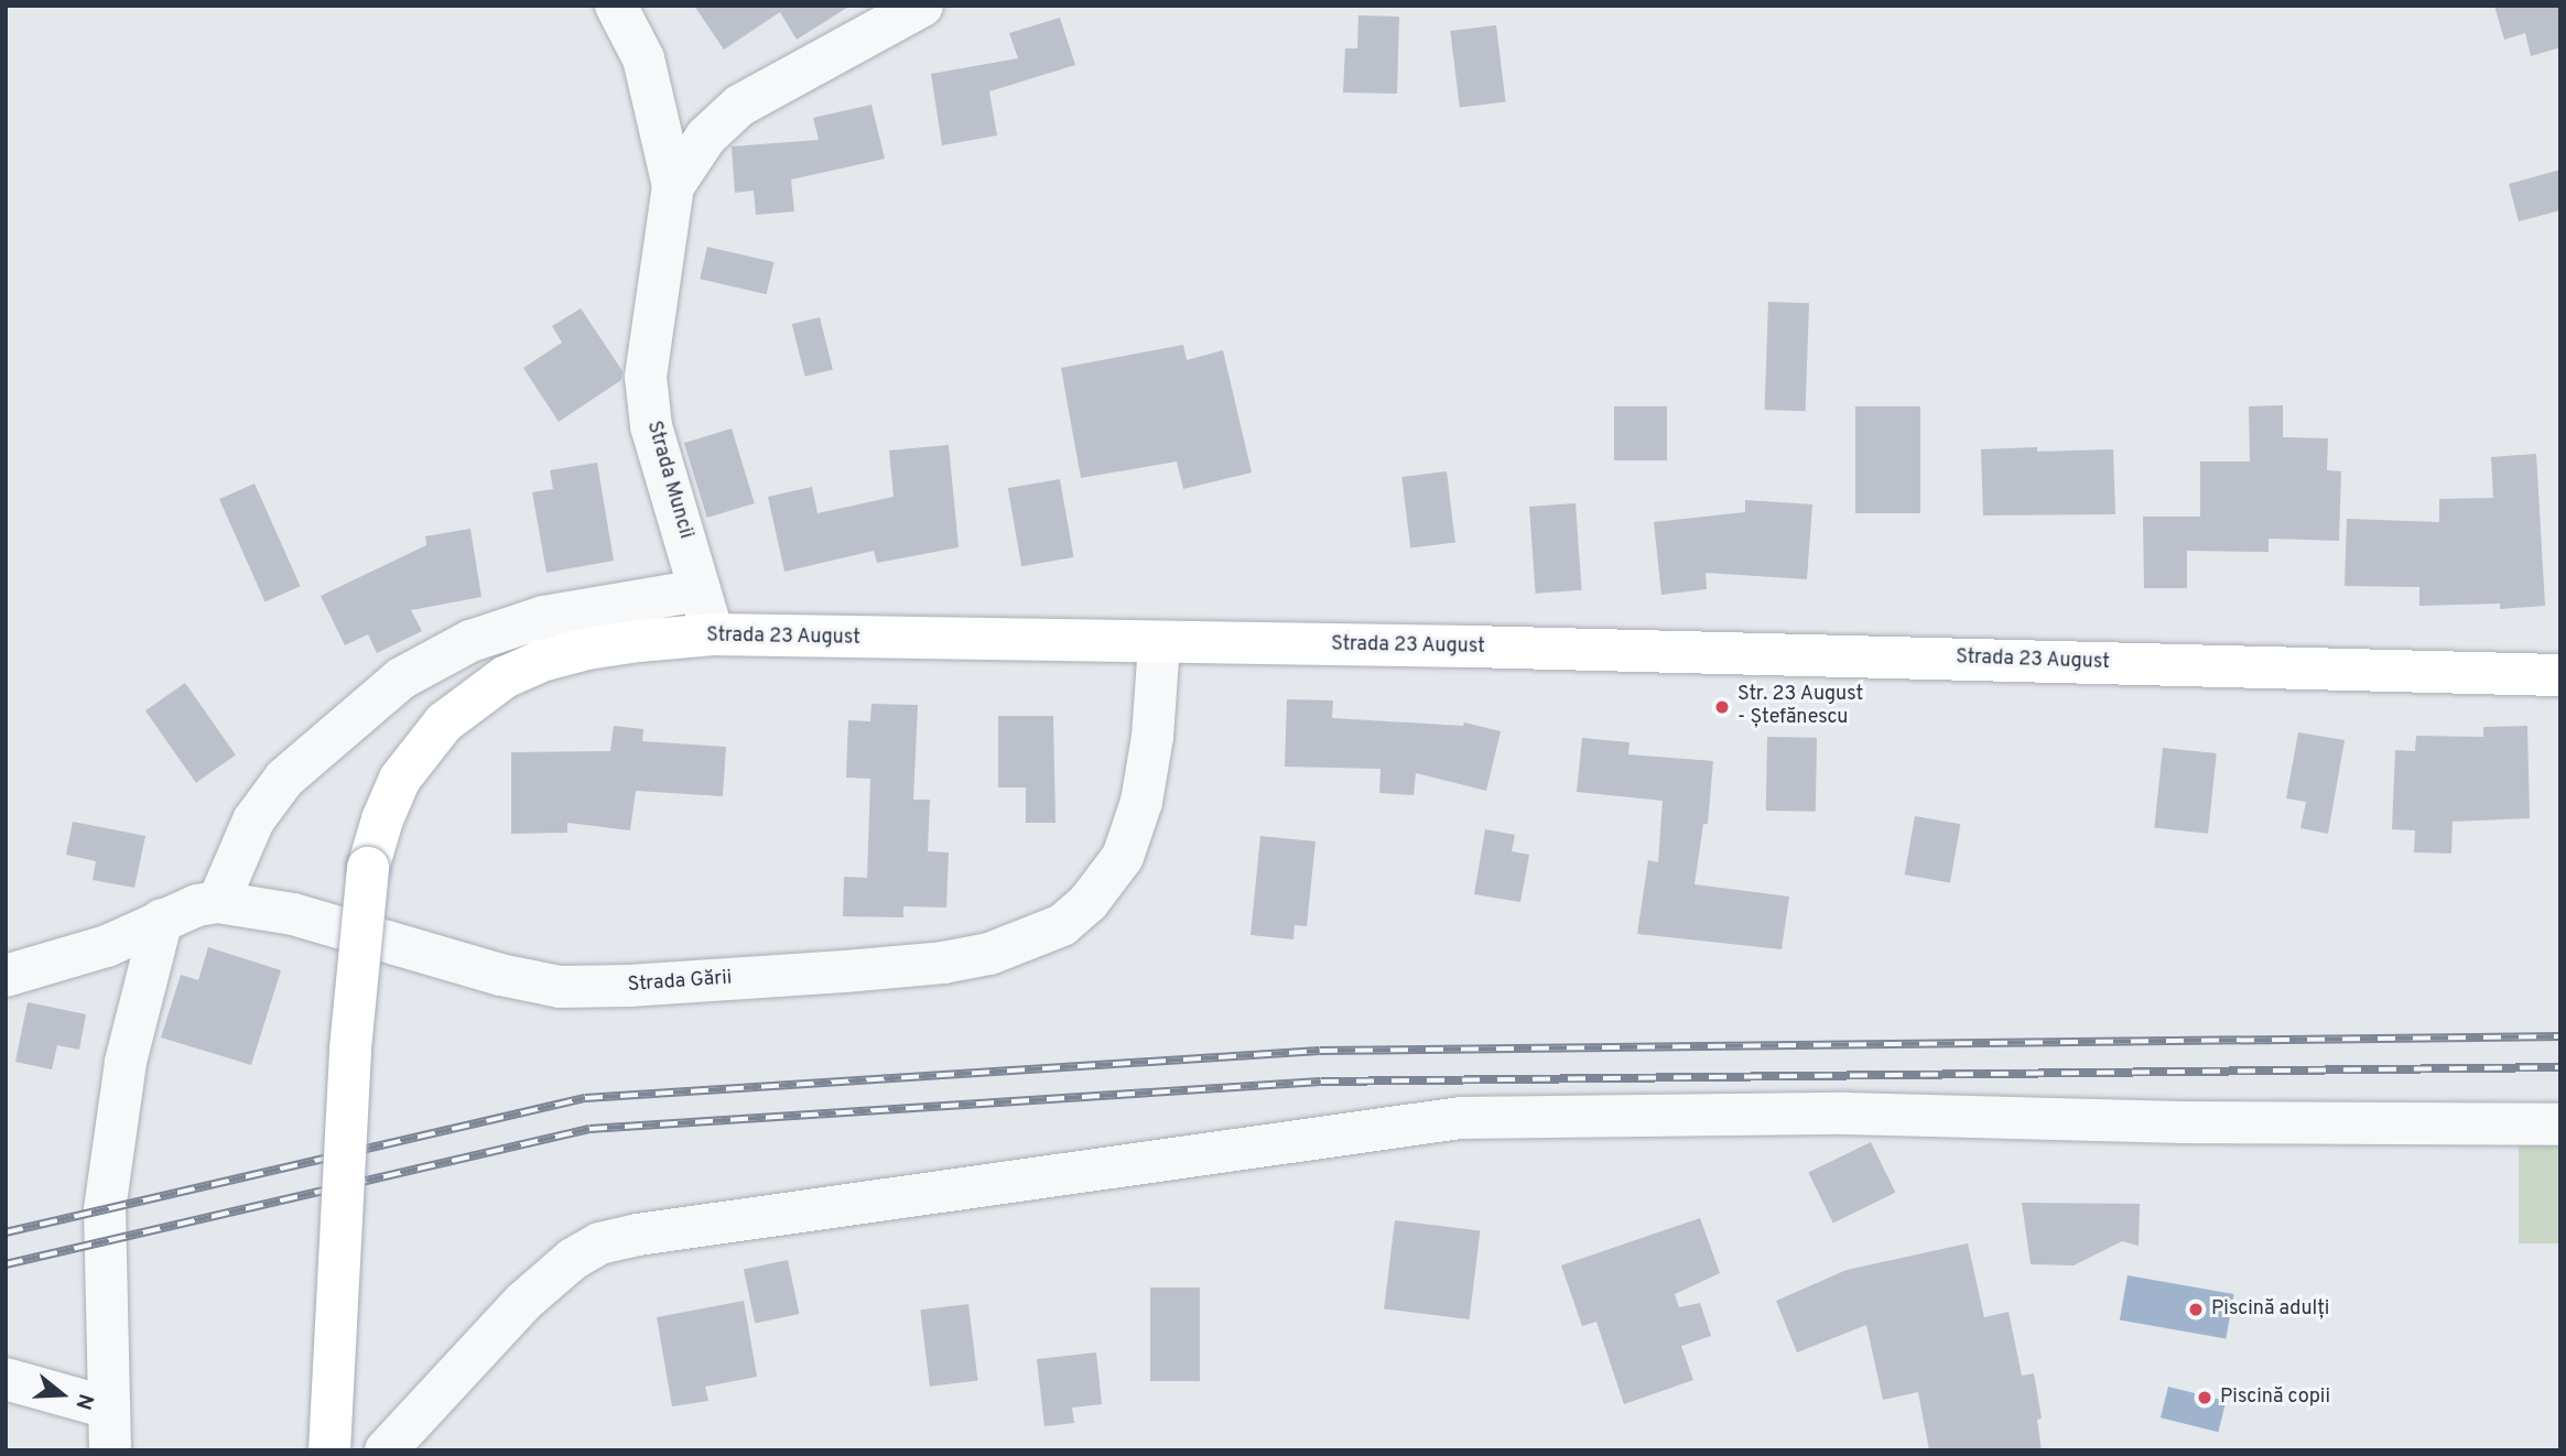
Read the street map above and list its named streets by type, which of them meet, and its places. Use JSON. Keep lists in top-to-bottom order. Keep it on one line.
{"streets":{"main road":["Strada 23 August"],"street":["Strada Muncii","Strada Gării"]},"crossings":[["Strada Muncii","Strada 23 August"],["Strada 23 August","Strada Gării"]],"places":["Str. 23 August - Ștefănescu","Piscină adulți","Piscină copii"],"north":"right"}
